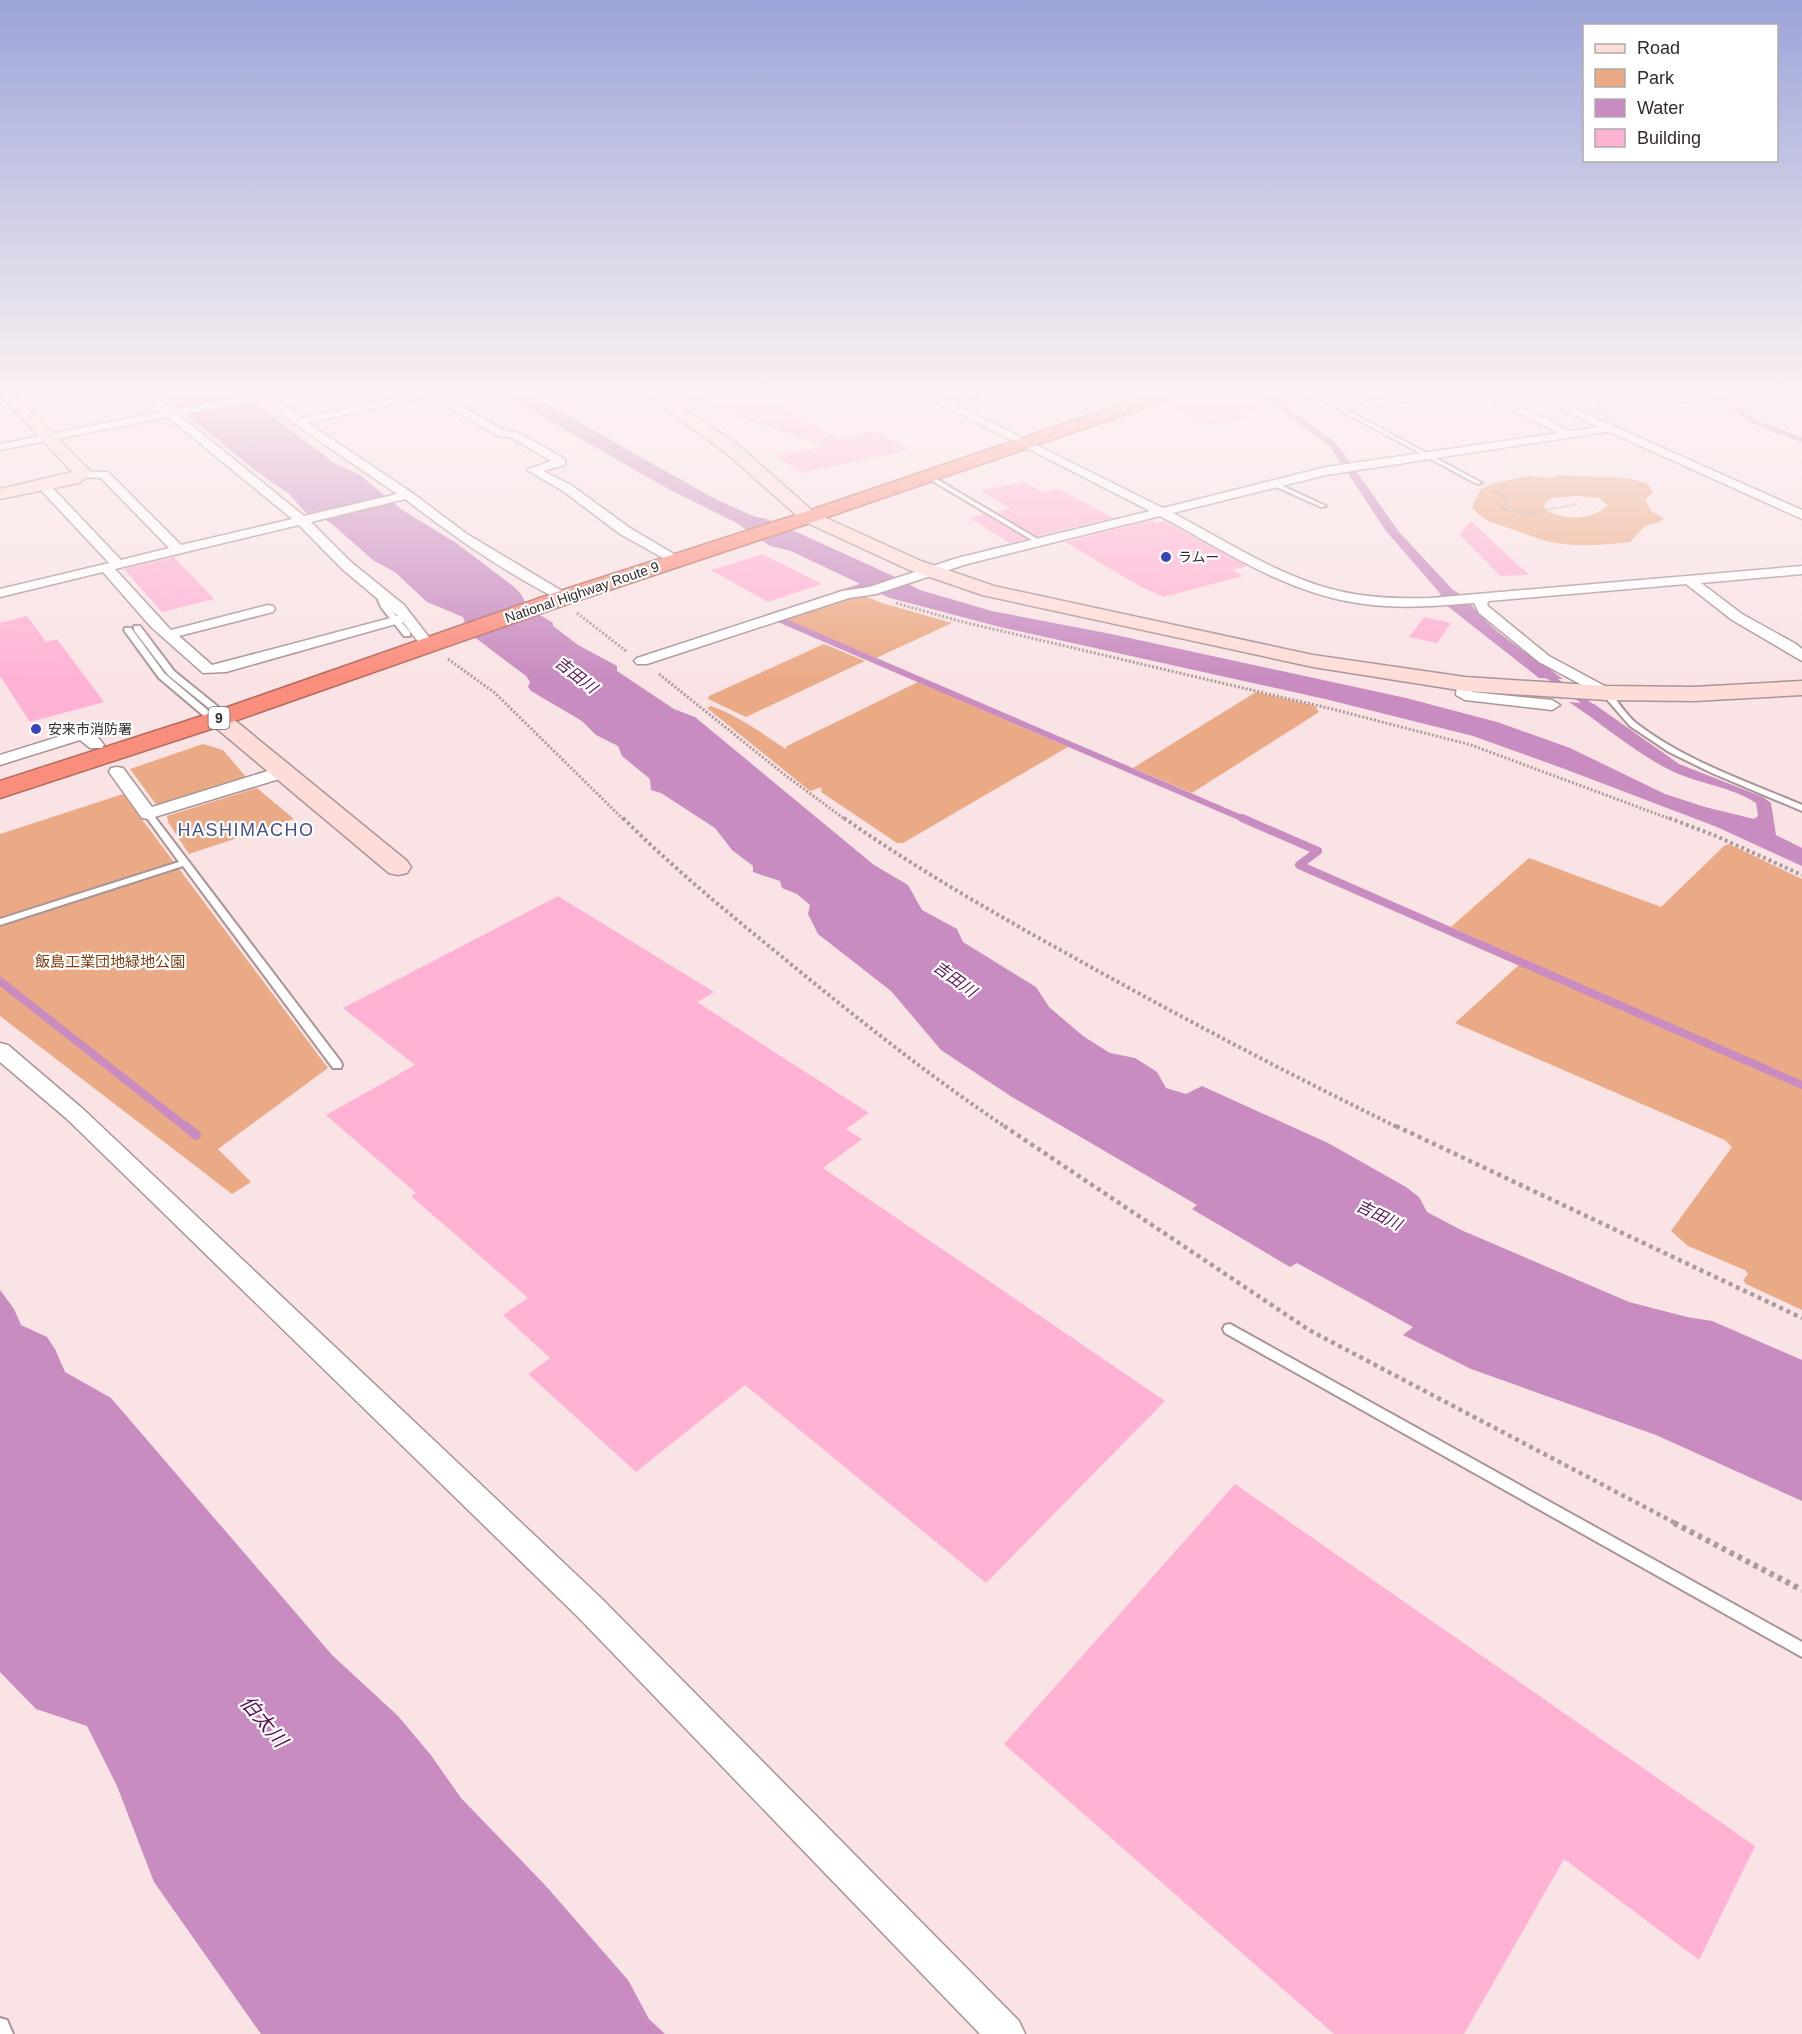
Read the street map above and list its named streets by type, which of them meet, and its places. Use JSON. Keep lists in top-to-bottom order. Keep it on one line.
{"streets":{"highway":["National Highway Route 9","9"]},"districts":["HASHIMACHO"],"water":["吉田川","伯太川"],"parks":["飯島工業団地緑地公園"],"places":["ラムー","安来市消防署"],"legend":["Road","Park","Water","Building"]}
